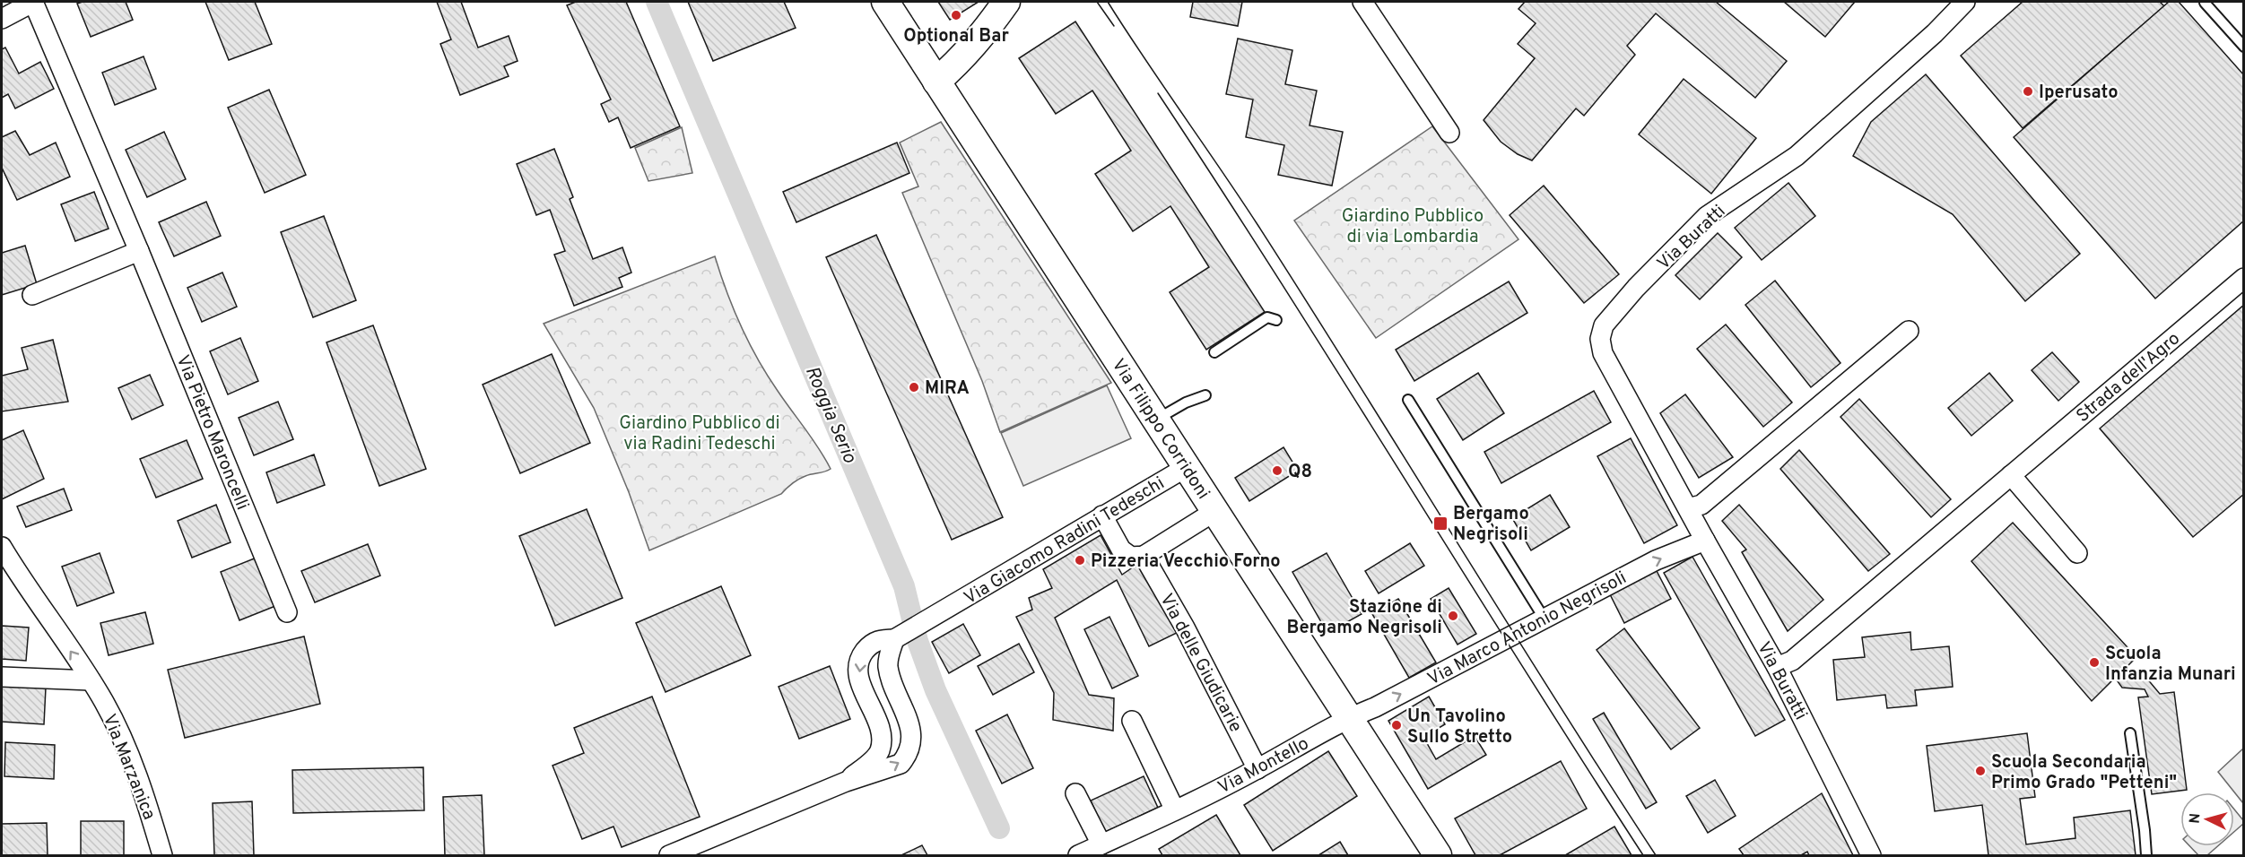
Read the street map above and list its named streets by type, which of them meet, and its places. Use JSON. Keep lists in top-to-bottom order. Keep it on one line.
{"streets":{"street":["Via Buratti","Strada dell'Agro","Via Filippo Corridoni","Via Pietro Maroncelli","Via Giacomo Radini Tedeschi","Via Marco Antonio Negrisoli","Via delle Giudicarie","Via Montello","Via Marzanica"]},"crossings":[["Via Buratti","Strada dell'Agro"],["Via Buratti","Via Marco Antonio Negrisoli"],["Via Filippo Corridoni","Via Giacomo Radini Tedeschi"],["Via Filippo Corridoni","Via Marco Antonio Negrisoli"],["Via Filippo Corridoni","Via Montello"],["Via Marco Antonio Negrisoli","Via Montello"],["Via delle Giudicarie","Via Montello"]],"one_way":["Via Marco Antonio Negrisoli","Via Marzanica"],"water":["Roggia Serio"],"parks":["Giardino Pubblico di via Lombardia","Giardino Pubblico di via Radini Tedeschi"],"places":{"other":["Optional Bar","Iperusato","MIRA","Q8","Pizzeria Vecchio Forno","Stazione di Bergamo Negrisoli","Scuola Infanzia Munari","Un Tavolino Sullo Stretto","Scuola Secondaria Primo Grado \"Petteni\""],"transit":["Bergamo Negrisoli"]},"north":"left"}
